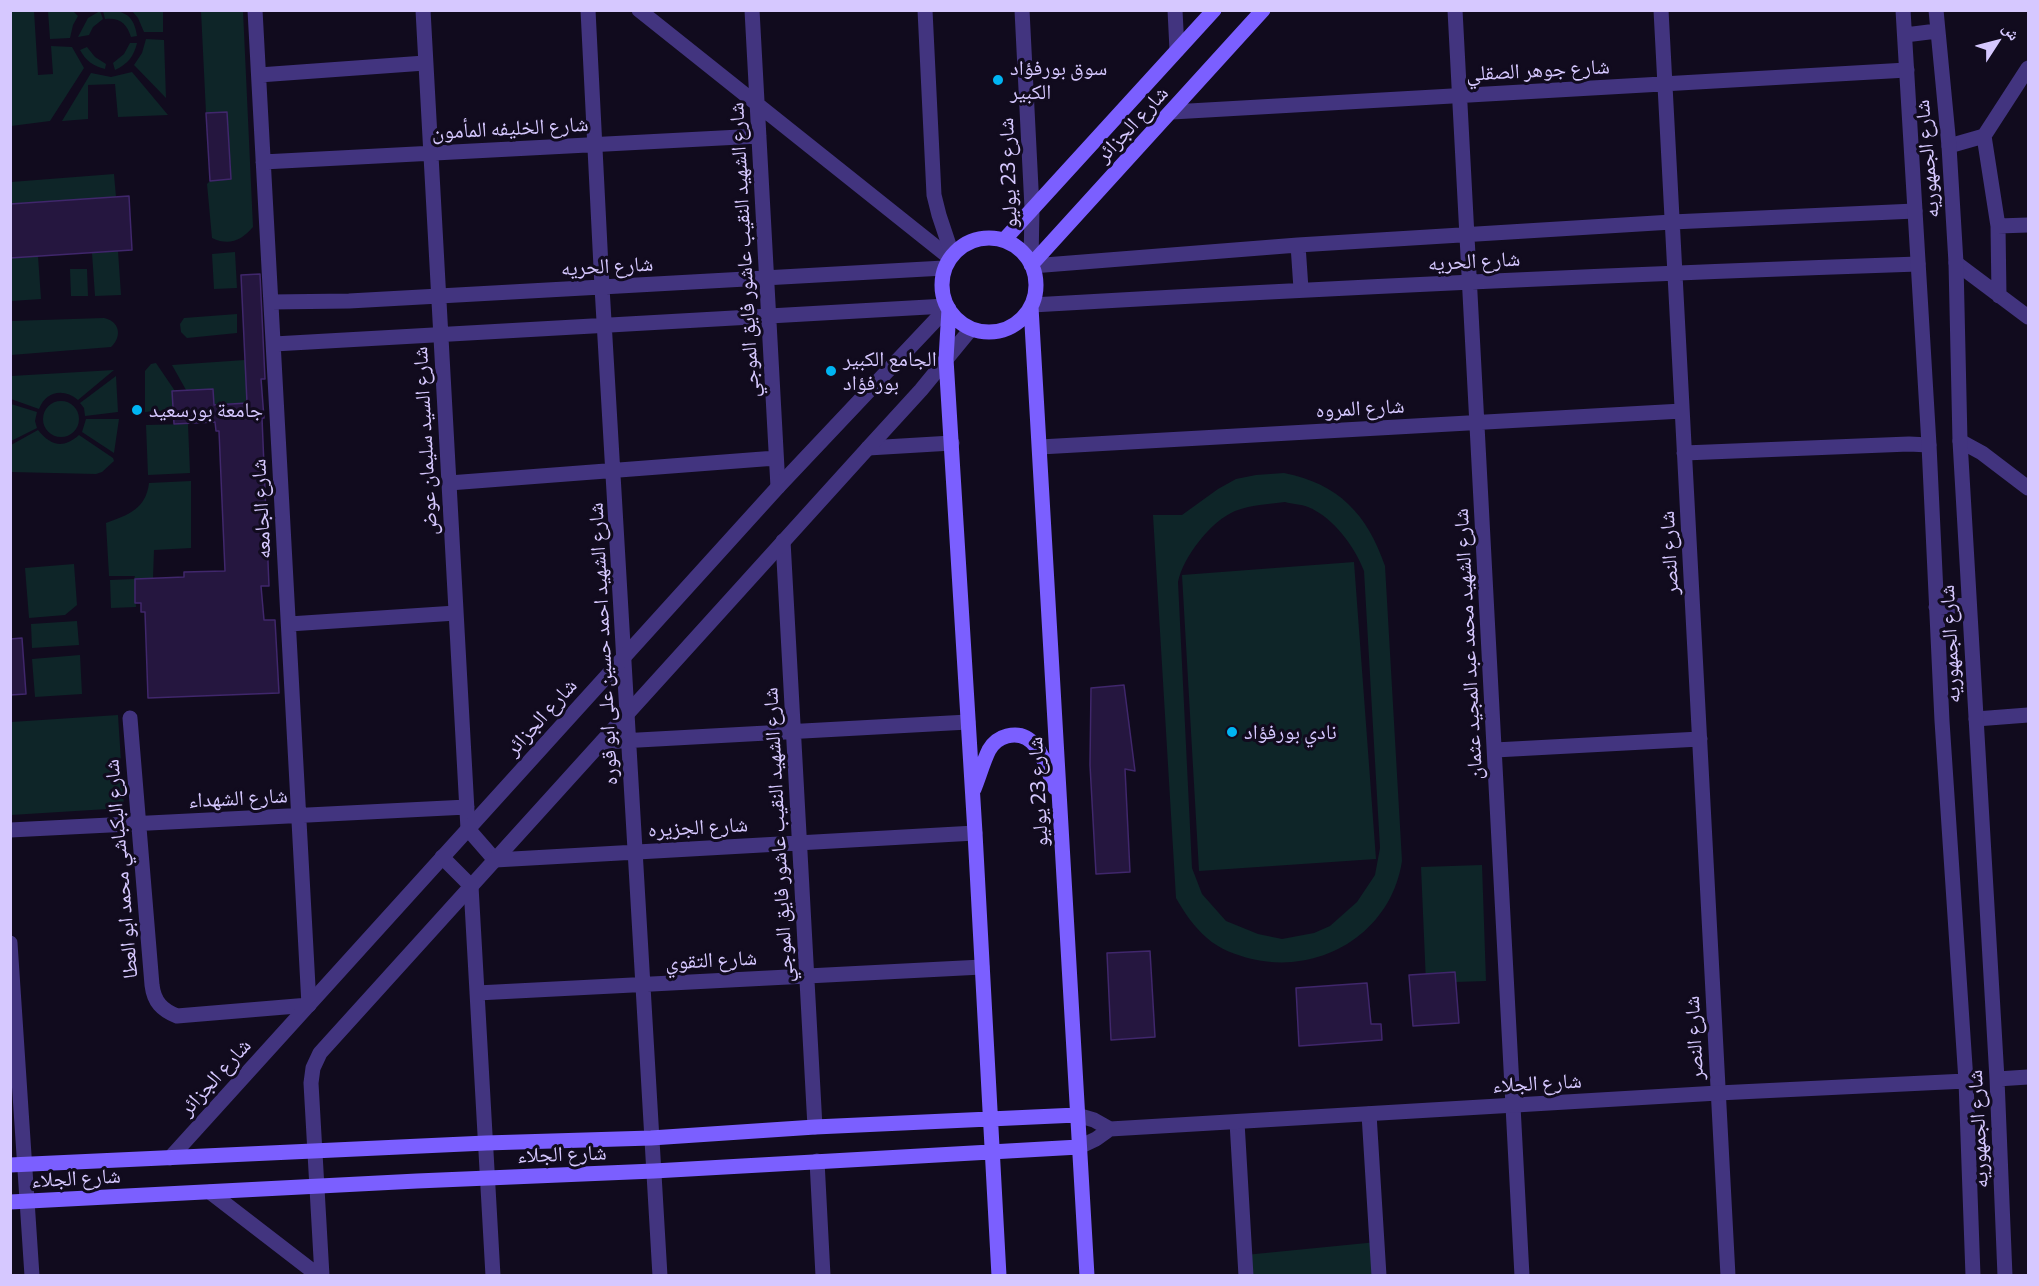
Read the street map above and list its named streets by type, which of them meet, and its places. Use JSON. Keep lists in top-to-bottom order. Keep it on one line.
{"streets":{"main road":["شارع الجزائر","شارع 23 يوليو","شارع الجلاء"],"street":["شارع جوهر الصقلي","شارع الخليفه المأمون","شارع الجمهوريه","شارع الشهيد النقيب عاشور فايق الموجي","شارع الحريه","شارع المروه","شارع السيد سليمان عوض","شارع الجامعه","شارع النصر","شارع الشهيد احمد حسين على ابو قوره","شارع الشهيد محمد عبد المجيد عثمان","شارع الشهداء","شارع الجزيره","شارع البكباشي محمد ابو العطا","شارع التقوي"]},"crossings":[["شارع جوهر الصقلي","شارع الجزائر"],["شارع جوهر الصقلي","شارع الجمهوريه"],["شارع جوهر الصقلي","شارع النصر"],["شارع جوهر الصقلي","شارع الشهيد محمد عبد المجيد عثمان"],["شارع الجزائر","شارع 23 يوليو"],["شارع الجزائر","شارع الشهيد النقيب عاشور فايق الموجي"],["شارع الجزائر","شارع الحريه"],["شارع الجزائر","شارع السيد سليمان عوض"],["شارع الجزائر","شارع الجامعه"],["شارع الجزائر","شارع الشهيد احمد حسين على ابو قوره"],["شارع الجزائر","شارع البكباشي محمد ابو العطا"],["شارع الجزائر","شارع الجلاء"],["شارع الخليفه المأمون","شارع الشهيد النقيب عاشور فايق الموجي"],["شارع الخليفه المأمون","شارع السيد سليمان عوض"],["شارع الخليفه المأمون","شارع الجامعه"],["شارع الخليفه المأمون","شارع الشهيد احمد حسين على ابو قوره"],["شارع الجمهوريه","شارع الحريه"],["شارع الجمهوريه","شارع الجلاء"],["شارع 23 يوليو","شارع الحريه"],["شارع 23 يوليو","شارع المروه"],["شارع 23 يوليو","شارع الجلاء"],["شارع الشهيد النقيب عاشور فايق الموجي","شارع الحريه"],["شارع الشهيد النقيب عاشور فايق الموجي","شارع الجزيره"],["شارع الشهيد النقيب عاشور فايق الموجي","شارع التقوي"],["شارع الشهيد النقيب عاشور فايق الموجي","شارع الجلاء"],["شارع الحريه","شارع السيد سليمان عوض"],["شارع الحريه","شارع الجامعه"],["شارع الحريه","شارع النصر"],["شارع الحريه","شارع الشهيد احمد حسين على ابو قوره"],["شارع الحريه","شارع الشهيد محمد عبد المجيد عثمان"],["شارع المروه","شارع النصر"],["شارع المروه","شارع الشهيد محمد عبد المجيد عثمان"],["شارع السيد سليمان عوض","شارع الشهداء"],["شارع الجامعه","شارع الشهداء"],["شارع الجامعه","شارع البكباشي محمد ابو العطا"],["شارع النصر","شارع الجلاء"],["شارع الشهيد احمد حسين على ابو قوره","شارع الجزيره"],["شارع الشهيد احمد حسين على ابو قوره","شارع التقوي"],["شارع الشهيد احمد حسين على ابو قوره","شارع الجلاء"],["شارع الشهيد محمد عبد المجيد عثمان","شارع الجلاء"],["شارع الشهداء","شارع البكباشي محمد ابو العطا"]],"places":["سوق بورفؤاد الكبير","الجامع الكبير بورفؤاد","جامعة بورسعيد","نادي بورفؤاد"],"north":"top right"}
